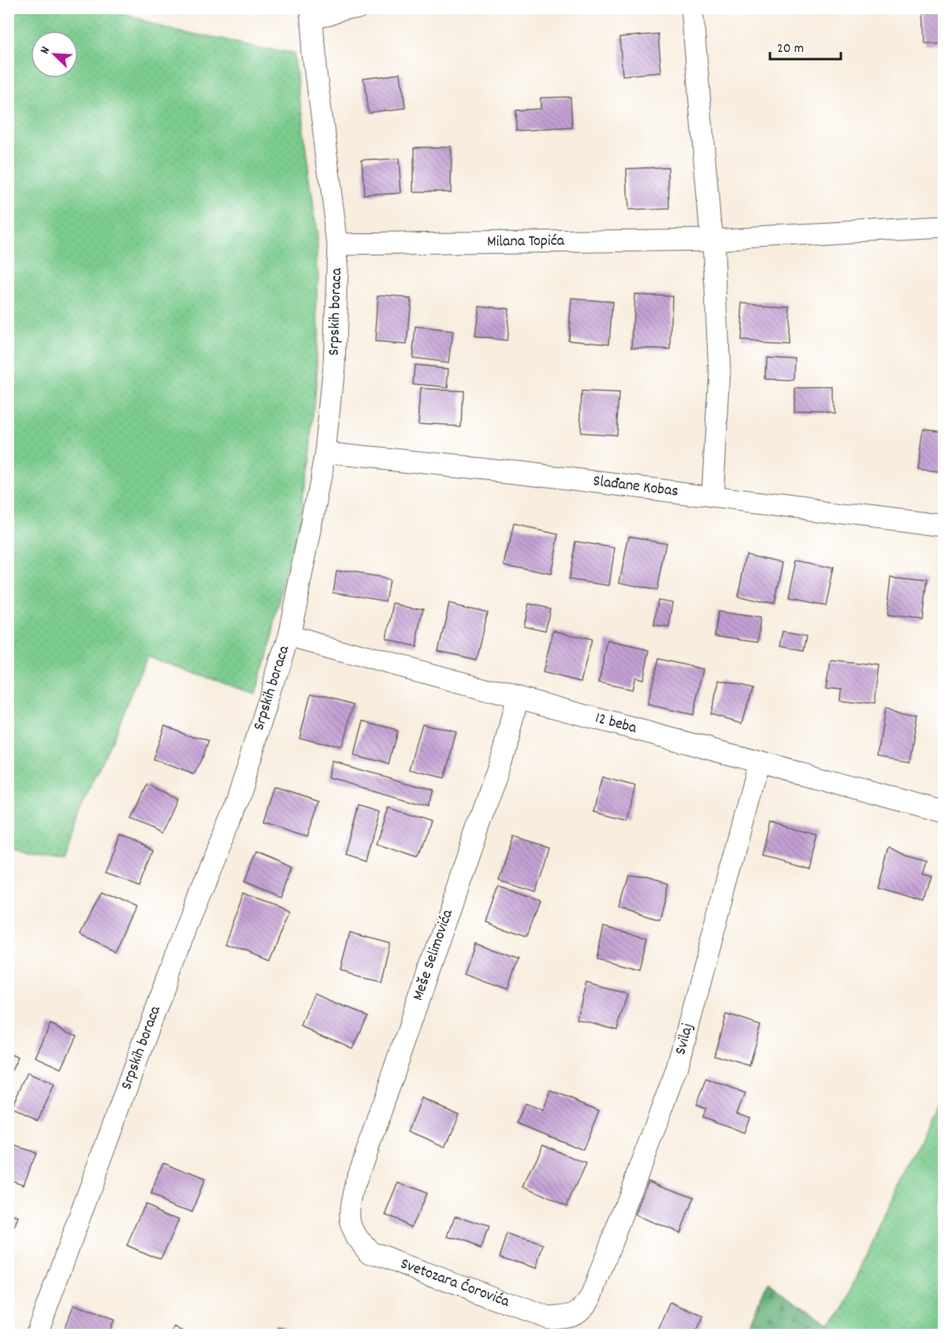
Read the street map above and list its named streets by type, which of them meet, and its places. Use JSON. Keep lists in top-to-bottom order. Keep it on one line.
{"streets":{"street":["Milana Topića","Srpskih boraca","Slađane Kobas","12 beba","Meše Selimovića","Svilaj","Svetozara Ćorovića"]},"crossings":[["Milana Topića","Srpskih boraca"],["Srpskih boraca","Slađane Kobas"],["Srpskih boraca","12 beba"],["12 beba","Meše Selimovića"],["12 beba","Svilaj"],["Meše Selimovića","Svetozara Ćorovića"],["Svilaj","Svetozara Ćorovića"]],"scale_bar":"20 m","north":"top left"}
